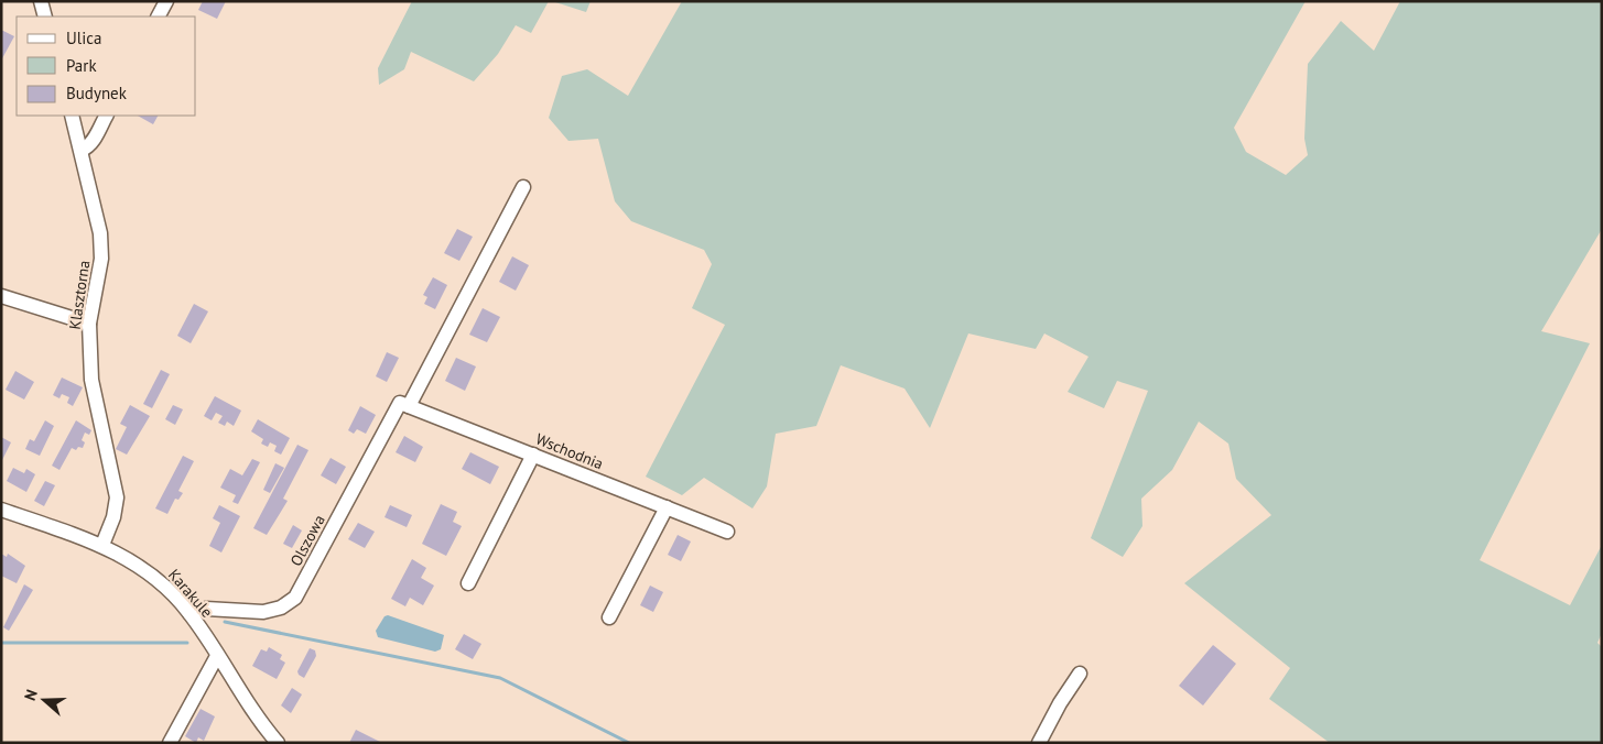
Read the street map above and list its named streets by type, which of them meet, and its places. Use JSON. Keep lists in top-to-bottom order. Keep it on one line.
{"streets":{"street":["Klasztorna","Wschodnia","Olszowa","Karakule"]},"crossings":[["Klasztorna","Karakule"],["Wschodnia","Olszowa"],["Olszowa","Karakule"]],"legend":["Ulica","Park","Budynek"],"north":"left"}
